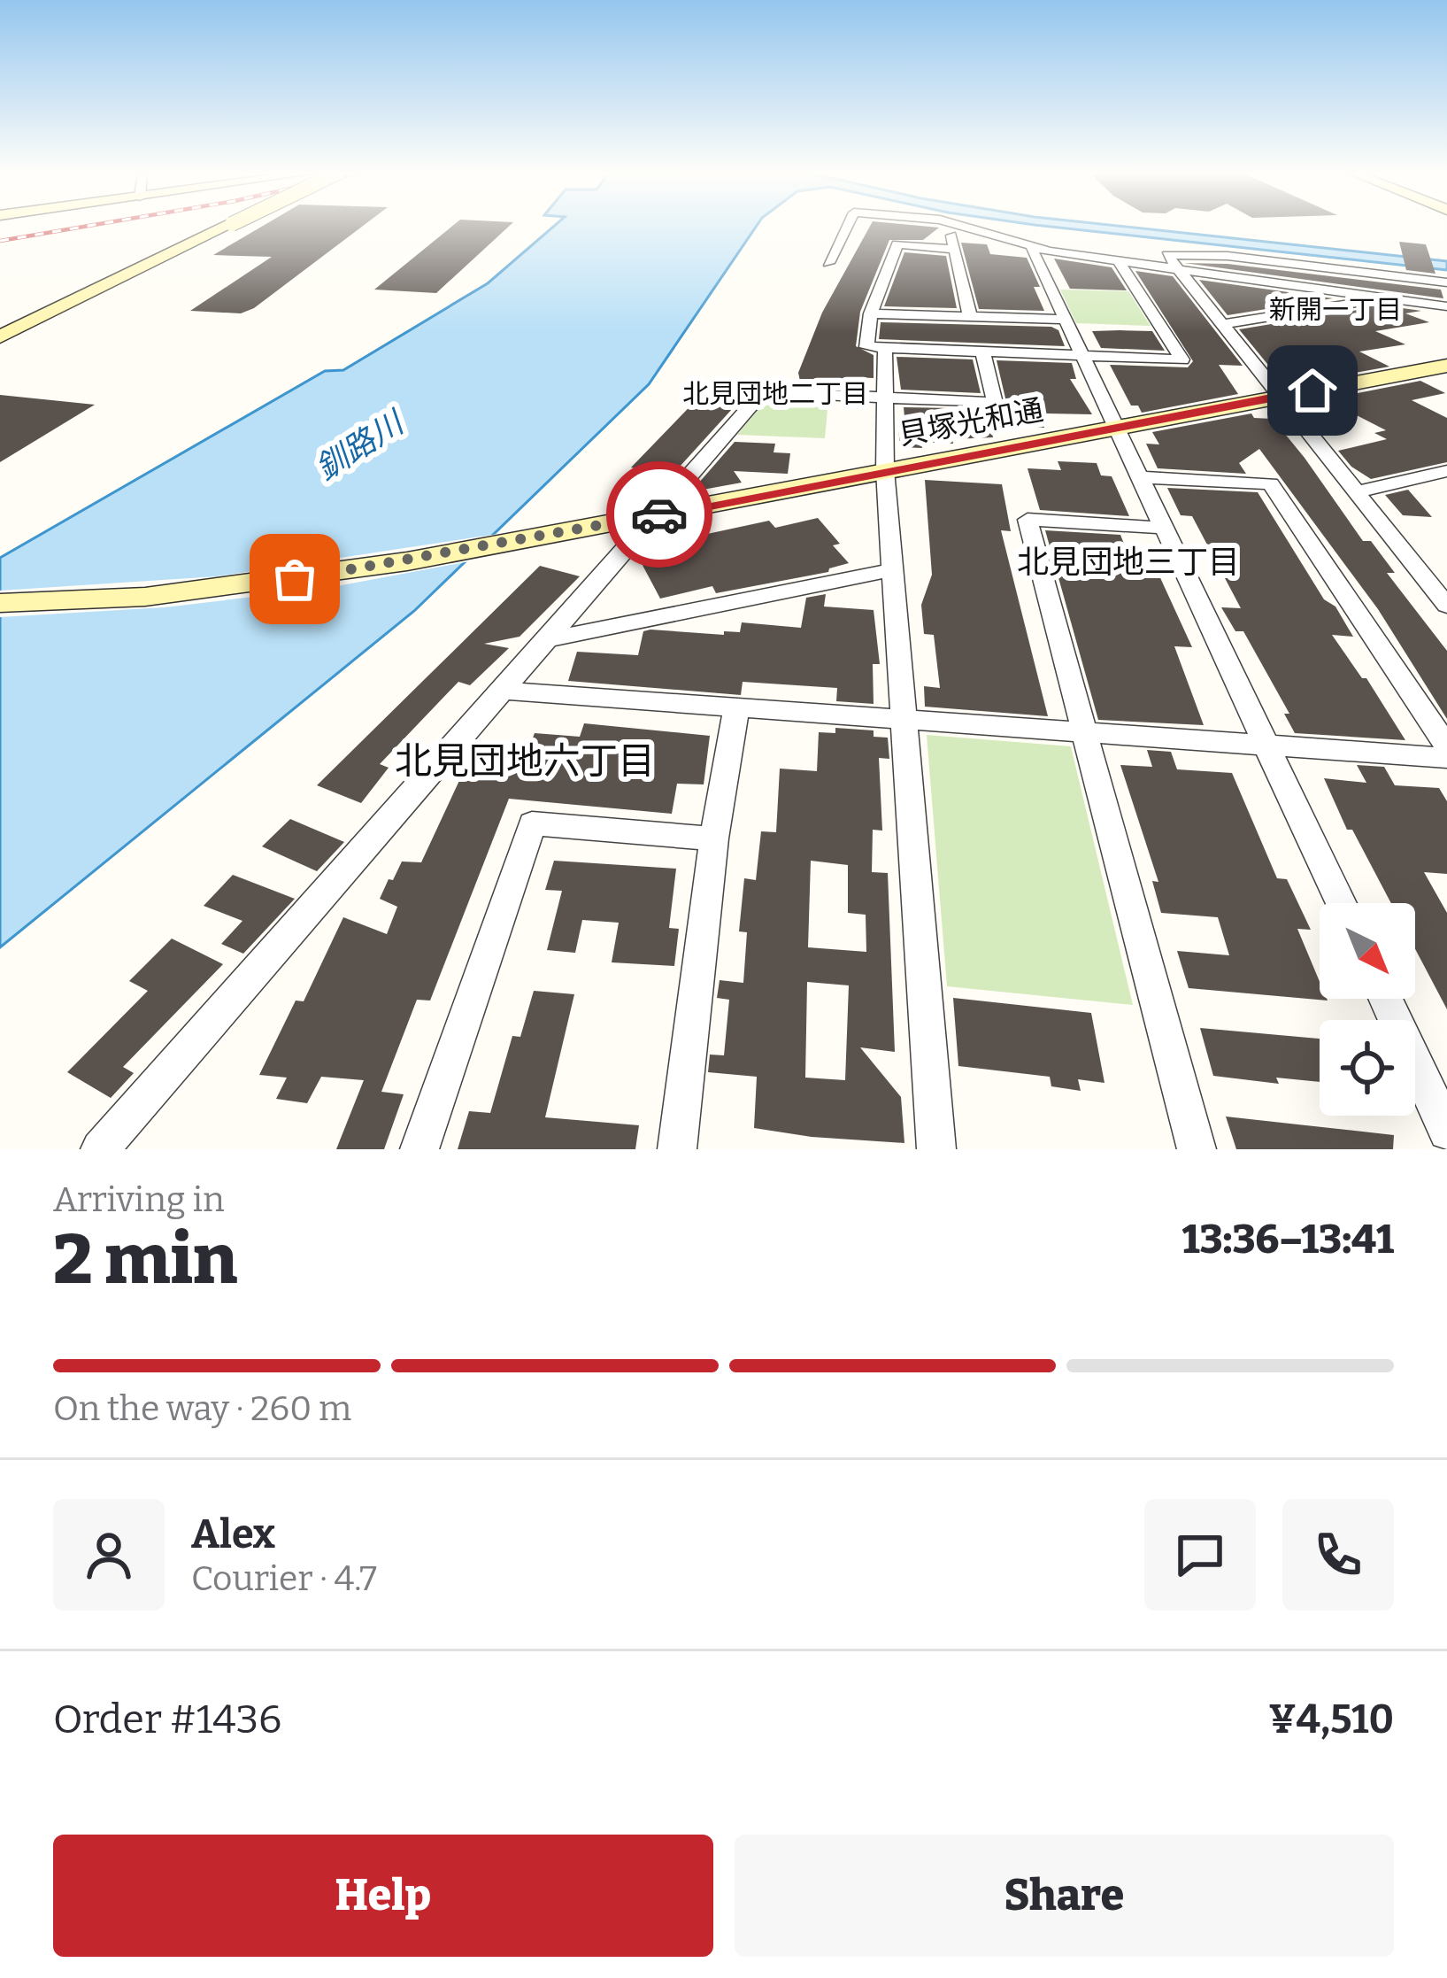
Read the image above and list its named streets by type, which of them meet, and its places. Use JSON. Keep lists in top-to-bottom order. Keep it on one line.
{"streets":{"street":["貝塚光和通"]},"districts":["新開一丁目","北見団地二丁目","北見団地三丁目","北見団地六丁目"],"water":["釧路川"],"north":"bottom right","page":{"heading":["2 min","Arriving in","13:36–13:41"],"panel":["Alex","Courier · 4.7","Order #1436","¥4,510"],"bar":"On the way · 260 m","buttons":["Help","Share"]}}
